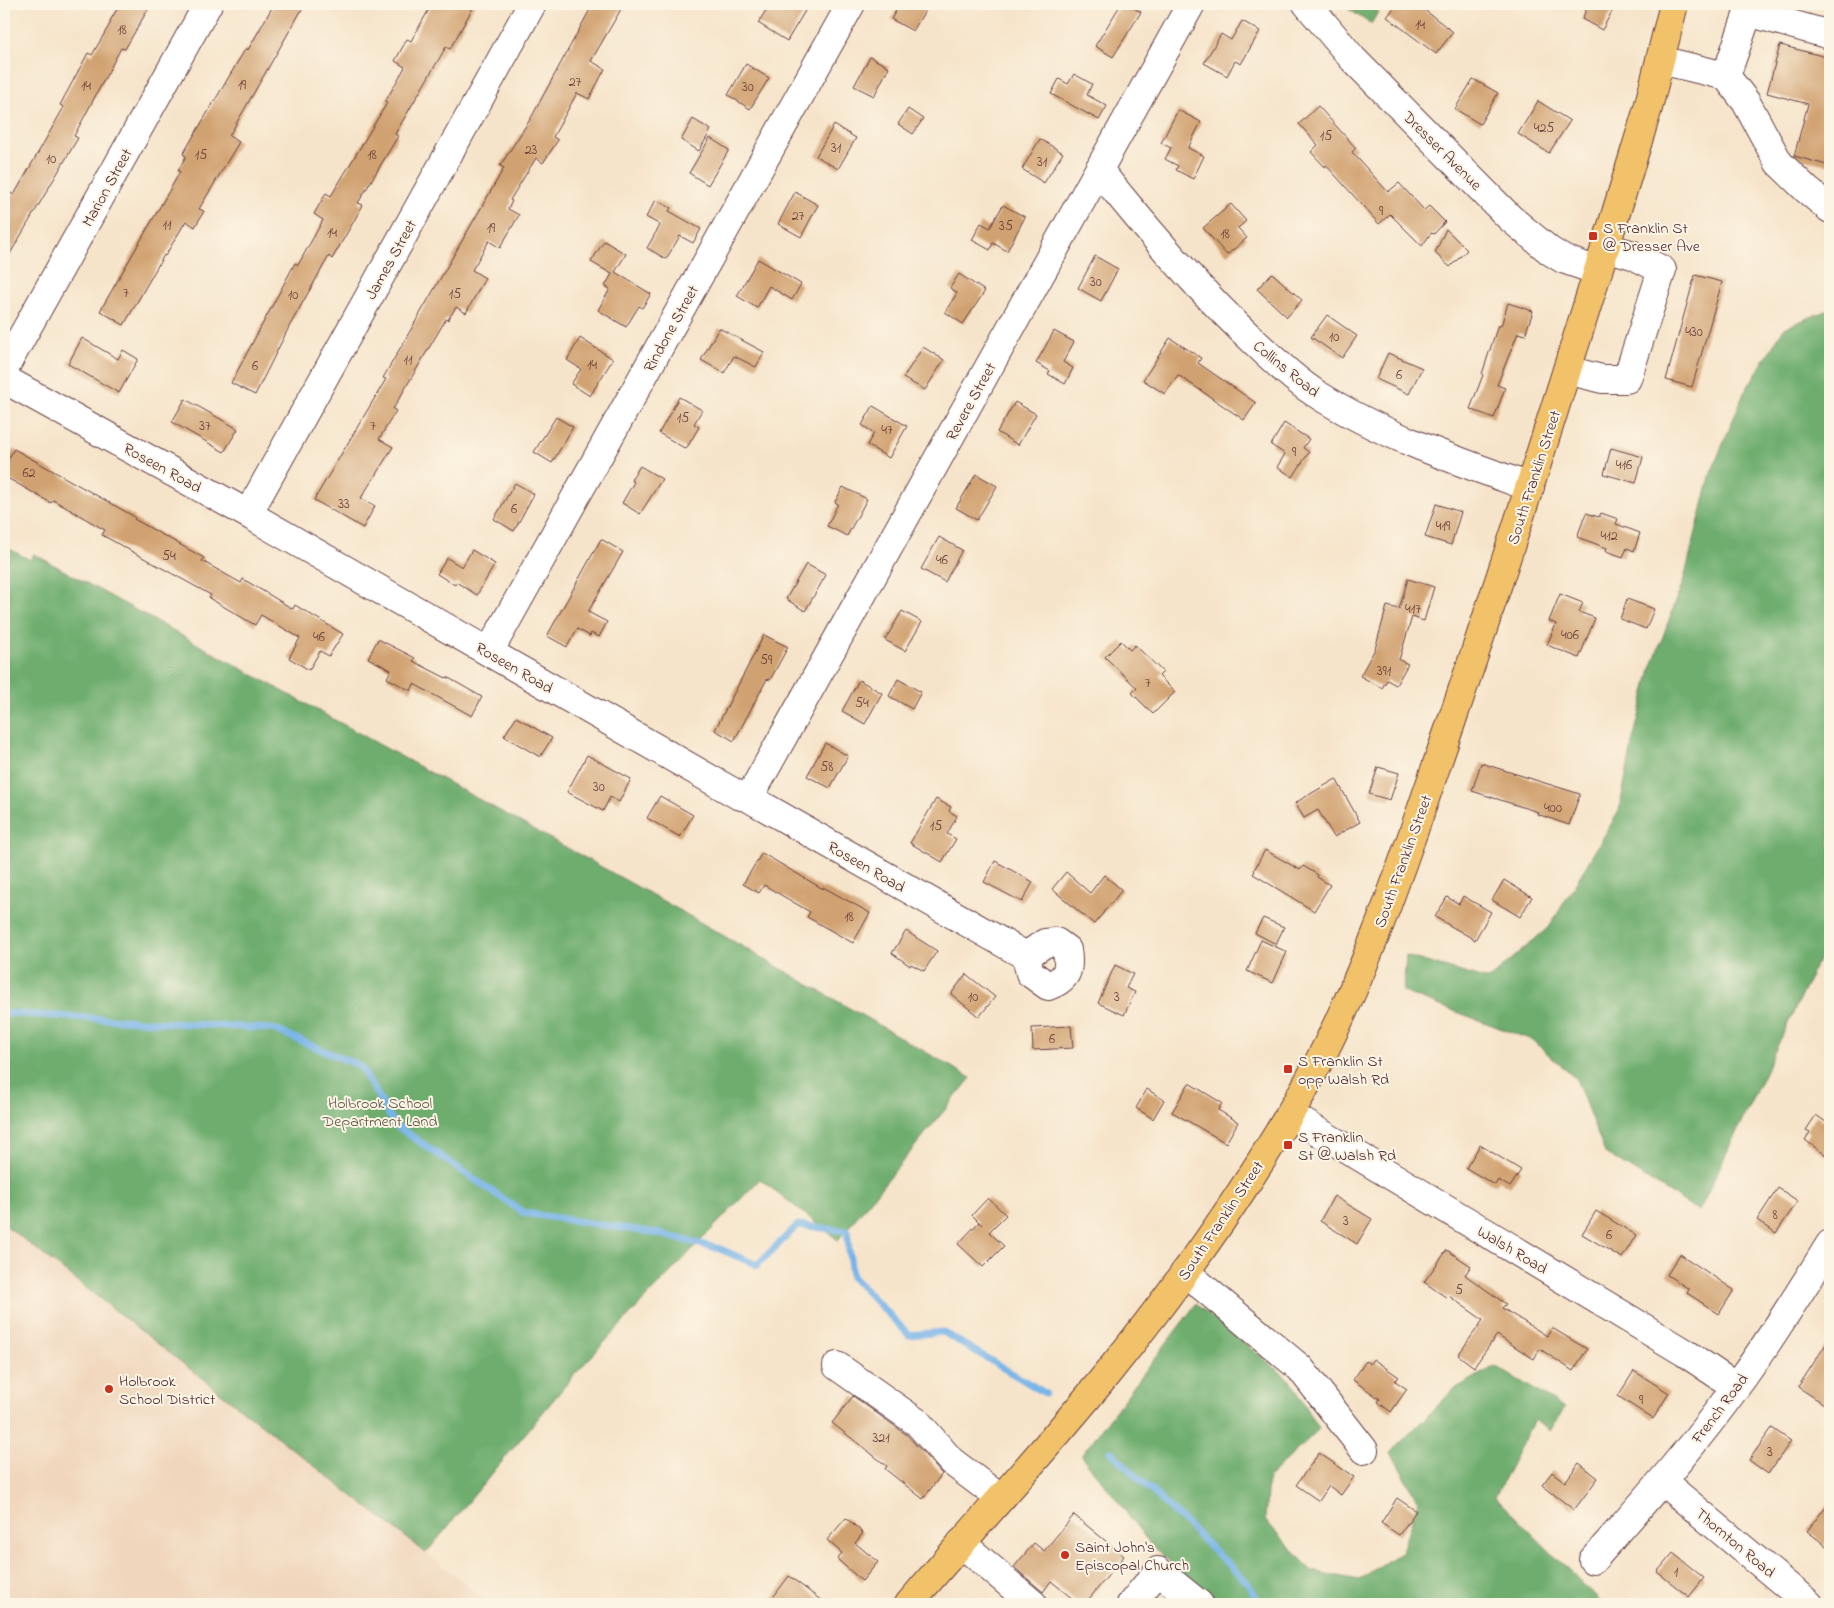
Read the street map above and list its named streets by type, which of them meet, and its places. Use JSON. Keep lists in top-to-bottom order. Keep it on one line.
{"streets":{"main road":["South Franklin Street"],"street":["Dresser Avenue","Marion Street","James Street","Rindone Street","Collins Road","Revere Street","Roseen Road","Walsh Road","French Road","Thornton Road"]},"crossings":[["Dresser Avenue","South Franklin Street"],["James Street","Roseen Road"],["Rindone Street","Roseen Road"],["Collins Road","Revere Street"],["Collins Road","South Franklin Street"],["Revere Street","Roseen Road"],["South Franklin Street","Walsh Road"],["Walsh Road","French Road"],["French Road","Thornton Road"]],"parks":["Holbrook School Department Land"],"places":{"transit":["S Franklin St @ Dresser Ave","S Franklin St opp Walsh Rd","S Franklin St @ Walsh Rd"],"other":["Holbrook School District","Saint John's Episcopal Church"]},"house_numbers":["14","18","27","19","14","30","425","15","31","23","15","18","10","31","9","27","11","35","19","14","18","30","7","15","10","430","10","11","14","6","6","15","37","7","47","9","416","62","33","6","419","412","54","46","417","406","46","59","391","7","54","58","30","400","15","18","10","3","6","8","3","6","5","9","321","3","1"]}
